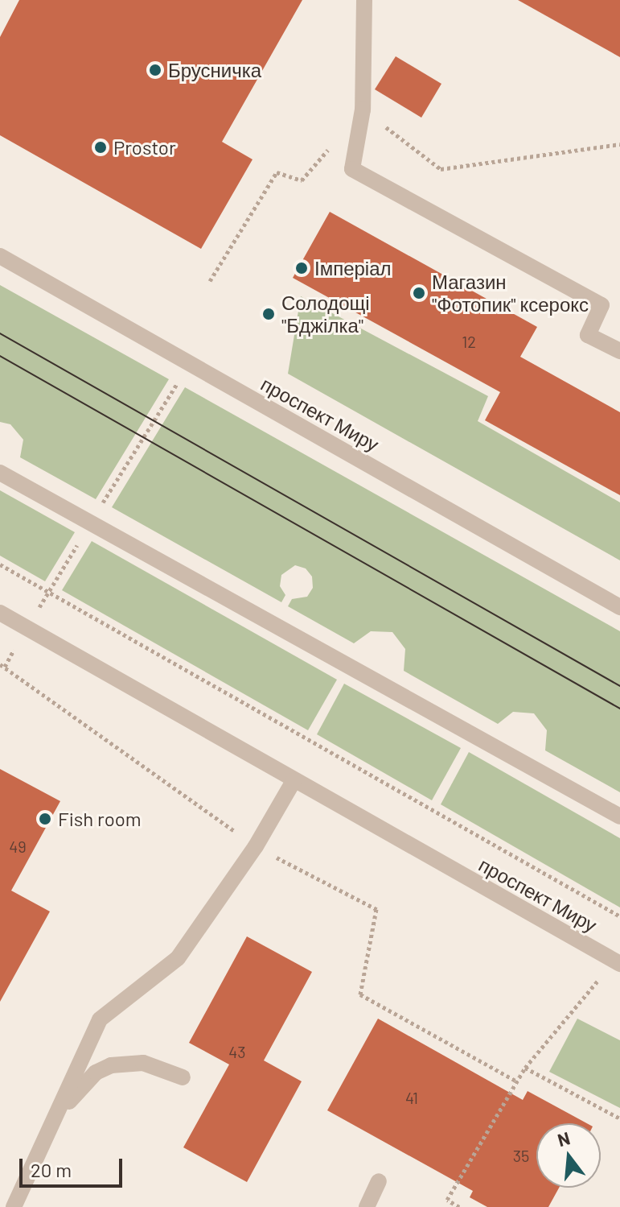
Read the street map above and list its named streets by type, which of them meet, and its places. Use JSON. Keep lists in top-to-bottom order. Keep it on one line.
{"streets":{"street":["проспект Миру"]},"places":["Брусничка","Prostor","Імперіал","Магазин \"Фотопик\" ксерокс","Солодощі \"Бджілка\"","Fish room"],"house_numbers":["12","49","43","41","35"],"scale_bar":"20 m","north":"top"}
